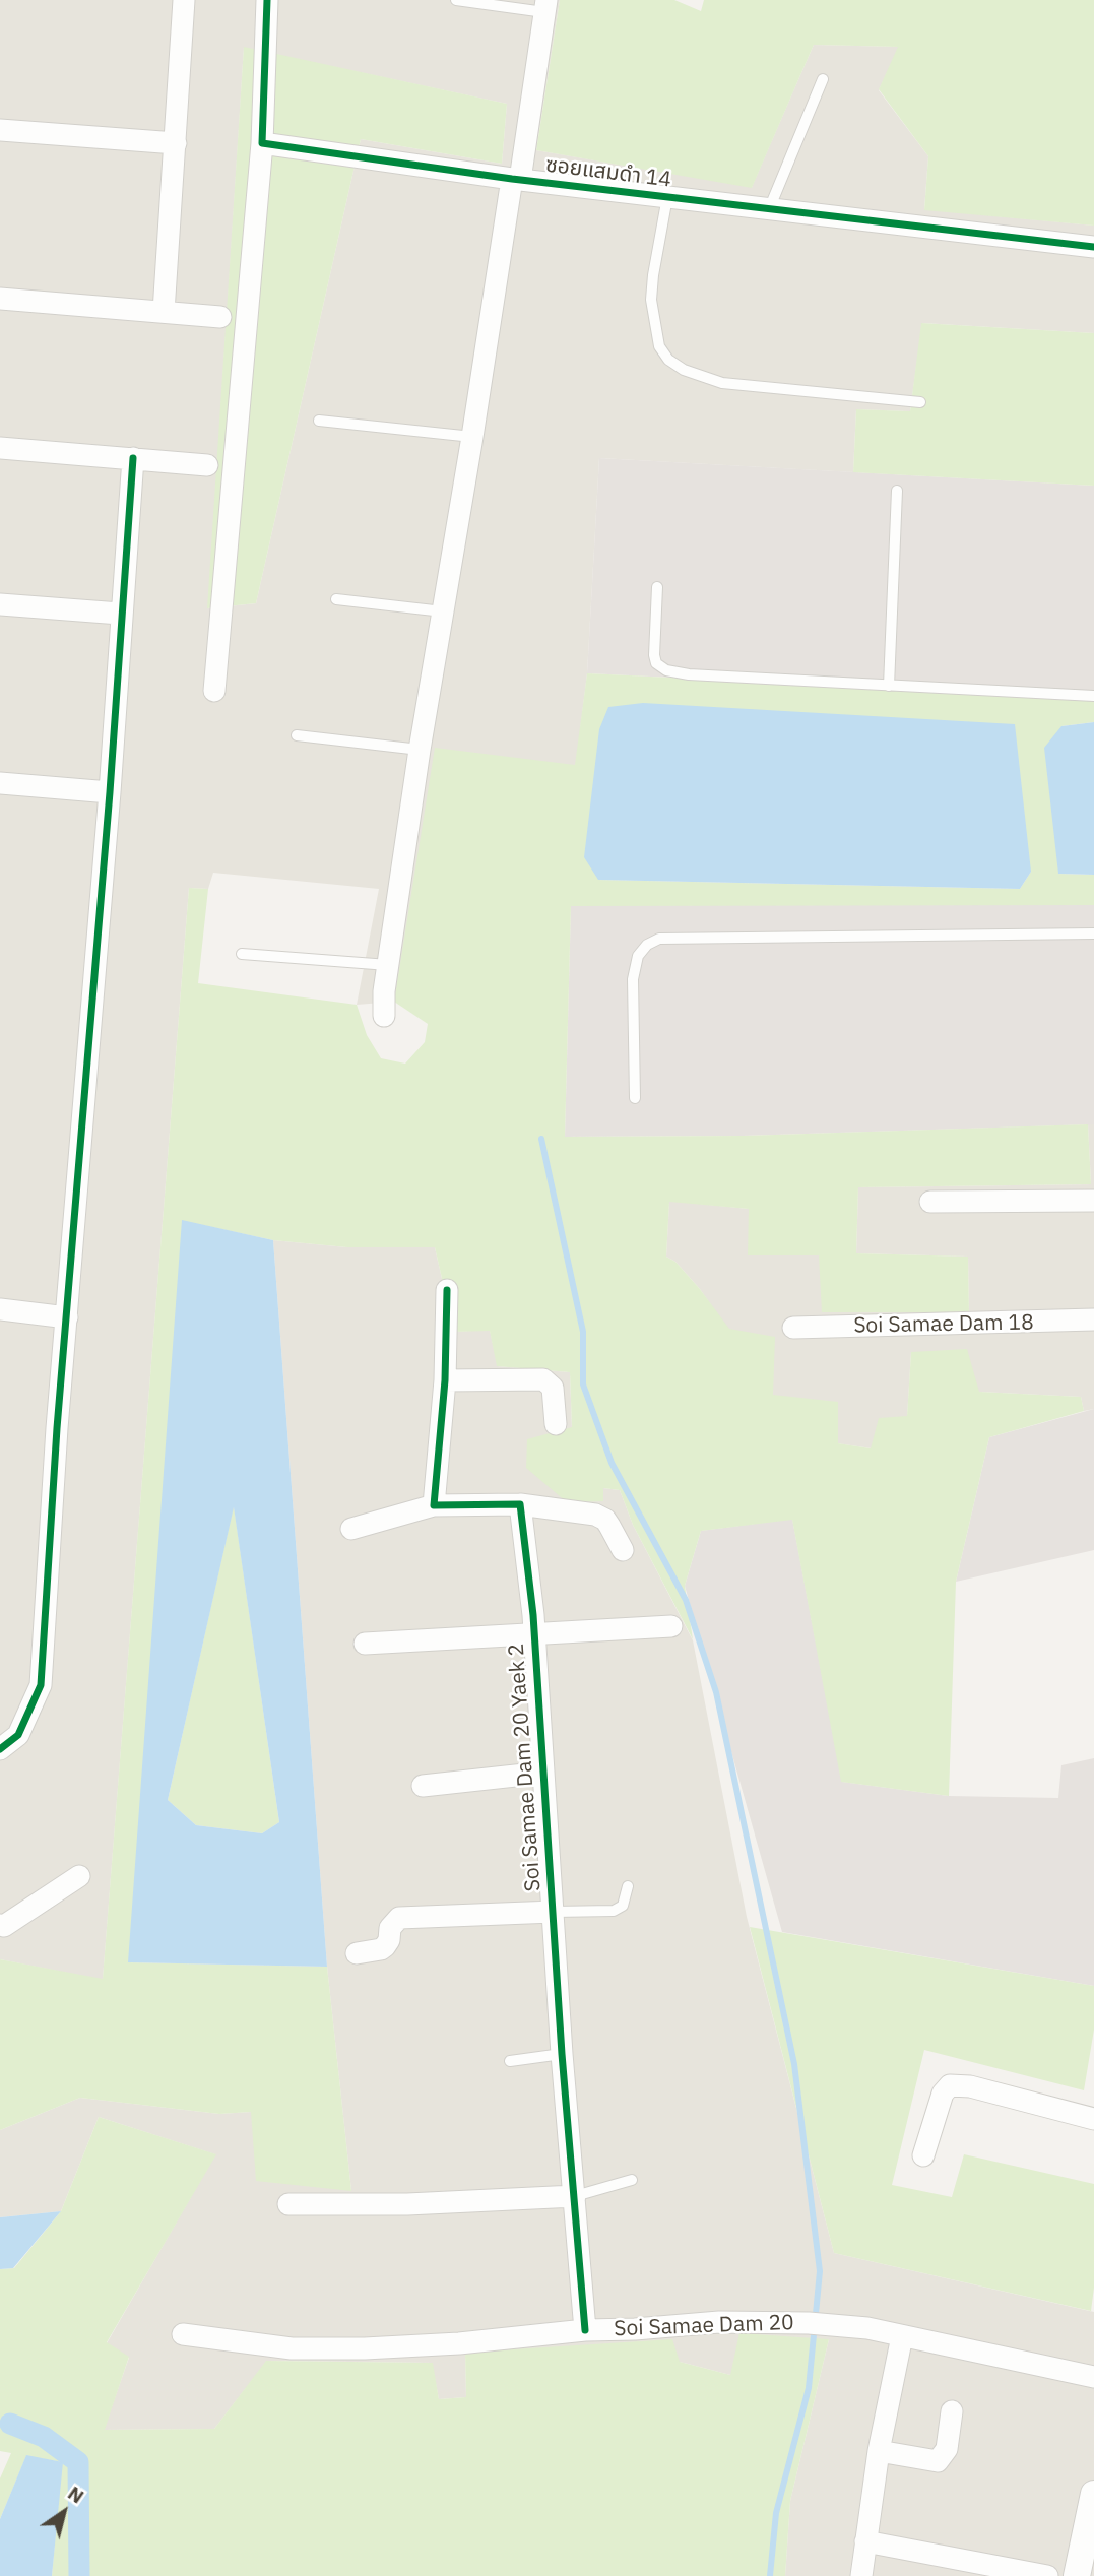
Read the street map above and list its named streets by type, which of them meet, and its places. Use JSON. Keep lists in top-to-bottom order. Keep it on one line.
{"streets":{"street":["ซอยแสมดำ 14","Soi Samae Dam 18","Soi Samae Dam 20 Yaek 2","Soi Samae Dam 20"]},"crossings":[["Soi Samae Dam 20 Yaek 2","Soi Samae Dam 20"]],"north":"top right"}
